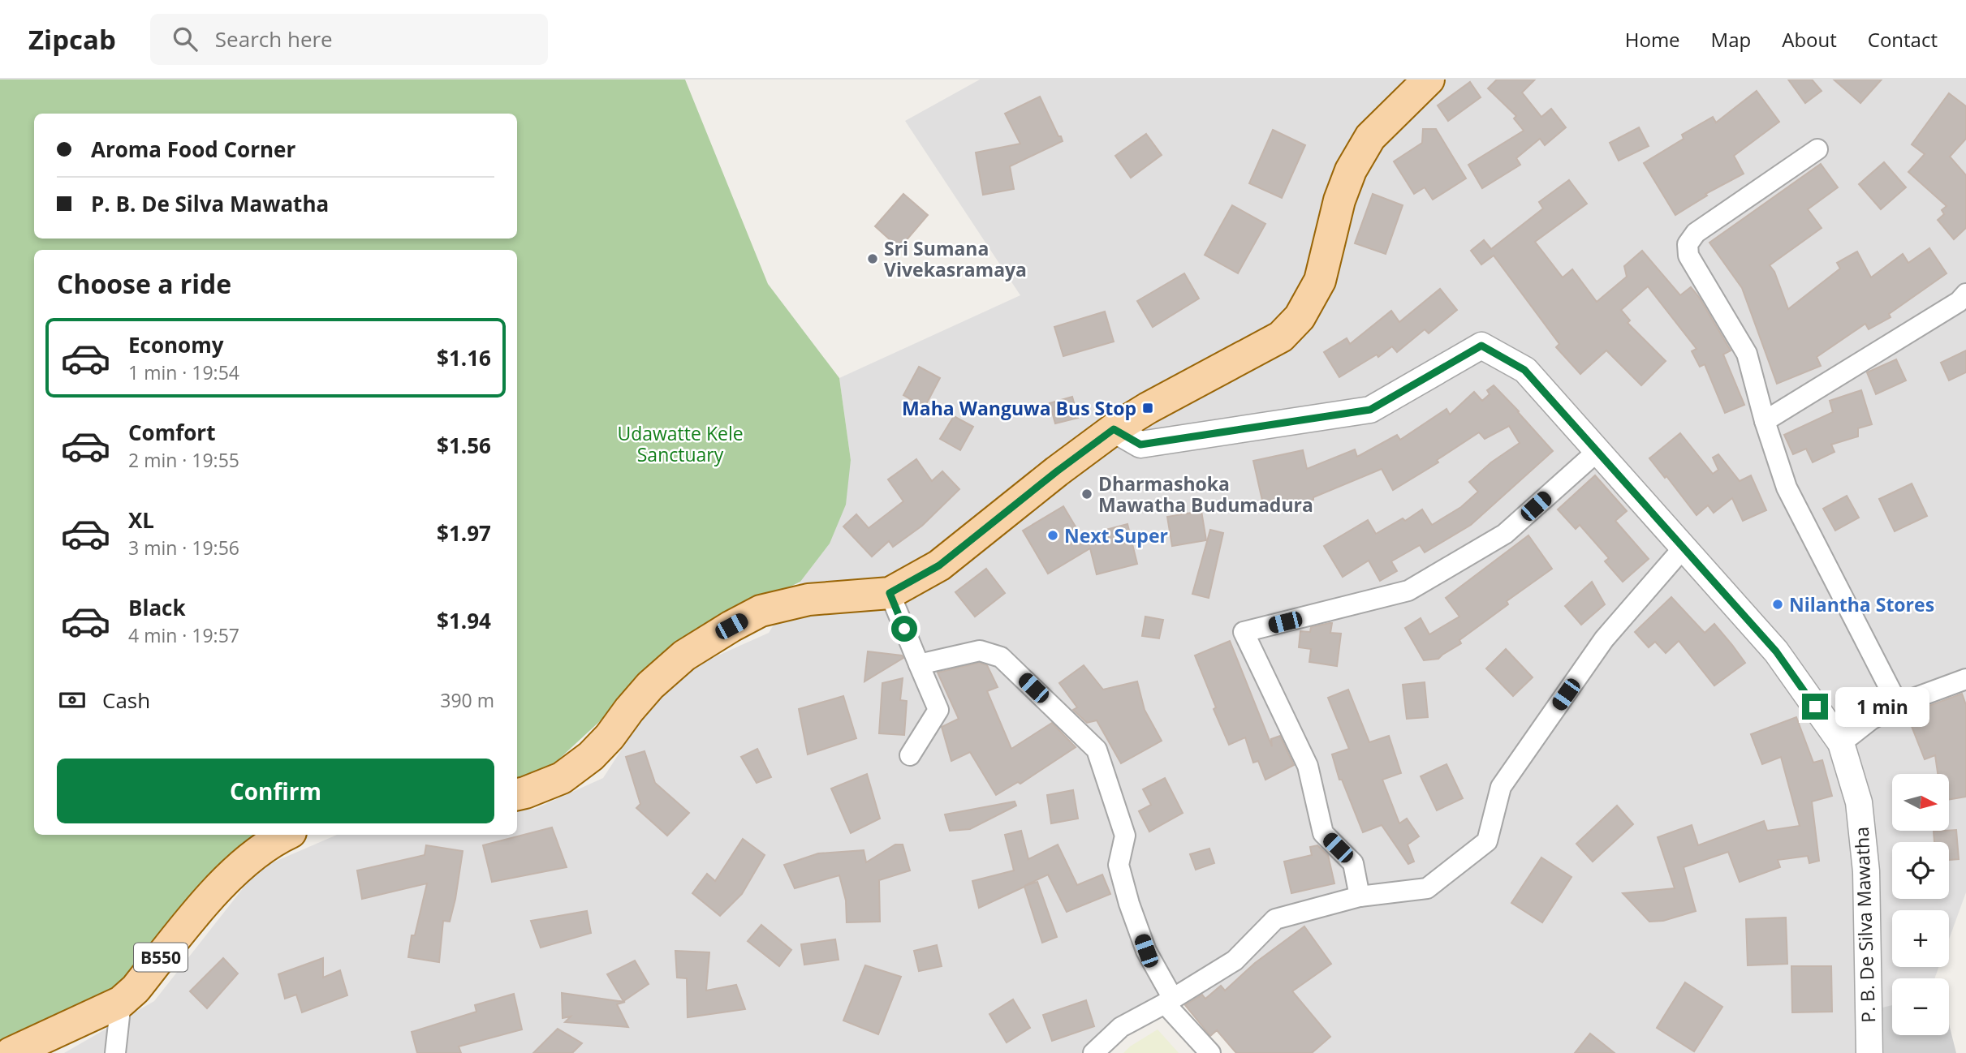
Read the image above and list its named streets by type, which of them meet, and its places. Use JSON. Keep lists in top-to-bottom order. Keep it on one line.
{"streets":{"main road":["B550"],"street":["P. B. De Silva Mawatha"]},"parks":["Udawatte Kele Sanctuary"],"places":{"other":["Sri Sumana Vivekasramaya","Dharmashoka Mawatha Budumadura","Next Super","Nilantha Stores"],"transit":["Maha Wanguwa Bus Stop"]},"north":"right","page":{"header":"Zipcab","search":"Search here","nav":["Home","Map","About","Contact"],"banner":["Aroma Food Corner","P. B. De Silva Mawatha"],"heading":"Choose a ride","list":[{"name":"Economy","note":"1 min · 19:54","value":"$1.16"},{"name":"Comfort","note":"2 min · 19:55","value":"$1.56"},{"name":"XL","note":"3 min · 19:56","value":"$1.97"},{"name":"Black","note":"4 min · 19:57","value":"$1.94"}],"pay":["Cash","390 m"],"bubble":"1 min","buttons":"Confirm","map_buttons":["+","−"]}}
